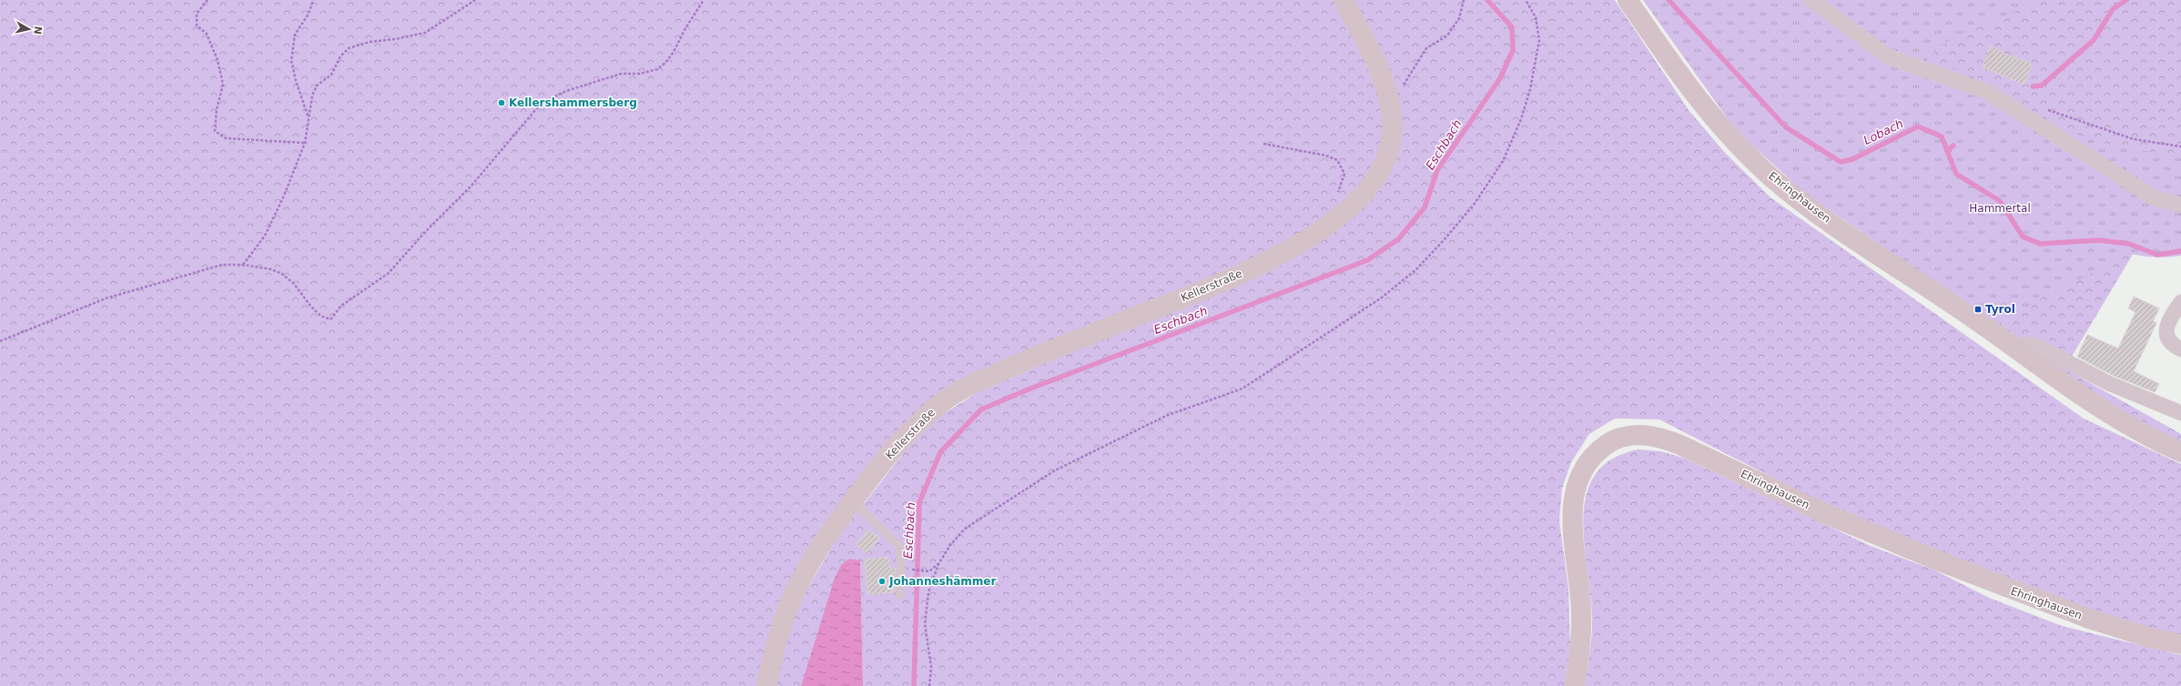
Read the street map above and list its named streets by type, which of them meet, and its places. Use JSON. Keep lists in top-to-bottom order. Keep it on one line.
{"streets":{"main road":["Ehringhausen","Kellerstraße"]},"water":["Lobach","Eschbach"],"parks":["Hammertal"],"places":{"other":["Kellershammersberg","Johanneshämmer"],"transit":["Tyrol"]},"north":"right"}
